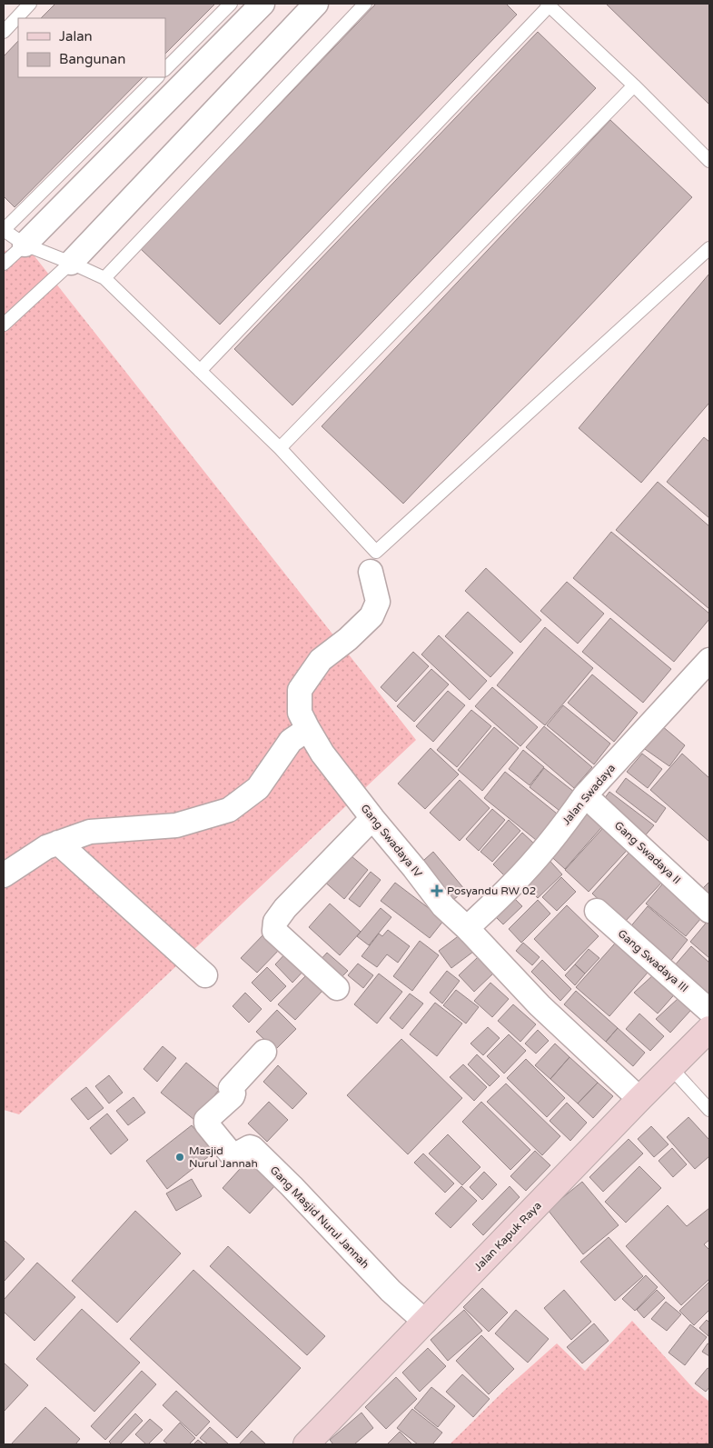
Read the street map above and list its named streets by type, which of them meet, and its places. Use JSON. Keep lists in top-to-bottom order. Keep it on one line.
{"streets":{"main road":["Jalan Kapuk Raya"],"street":["Jalan Swadaya","Gang Swadaya IV","Gang Swadaya II","Gang Swadaya III","Gang Masjid Nurul Jannah"]},"crossings":[["Jalan Swadaya","Gang Swadaya IV"],["Jalan Swadaya","Gang Swadaya II"],["Gang Swadaya IV","Jalan Kapuk Raya"],["Gang Masjid Nurul Jannah","Jalan Kapuk Raya"]],"places":{"health":["Posyandu RW 02"],"other":["Masjid Nurul Jannah"]},"legend":["Jalan","Bangunan"]}
